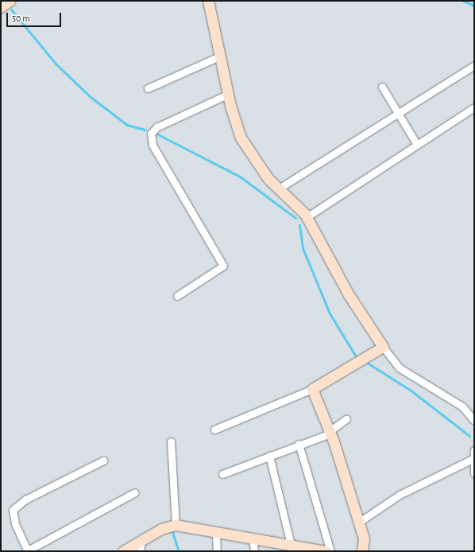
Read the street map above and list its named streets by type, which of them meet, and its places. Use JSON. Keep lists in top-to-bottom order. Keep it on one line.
{"scale_bar":"50 m"}
